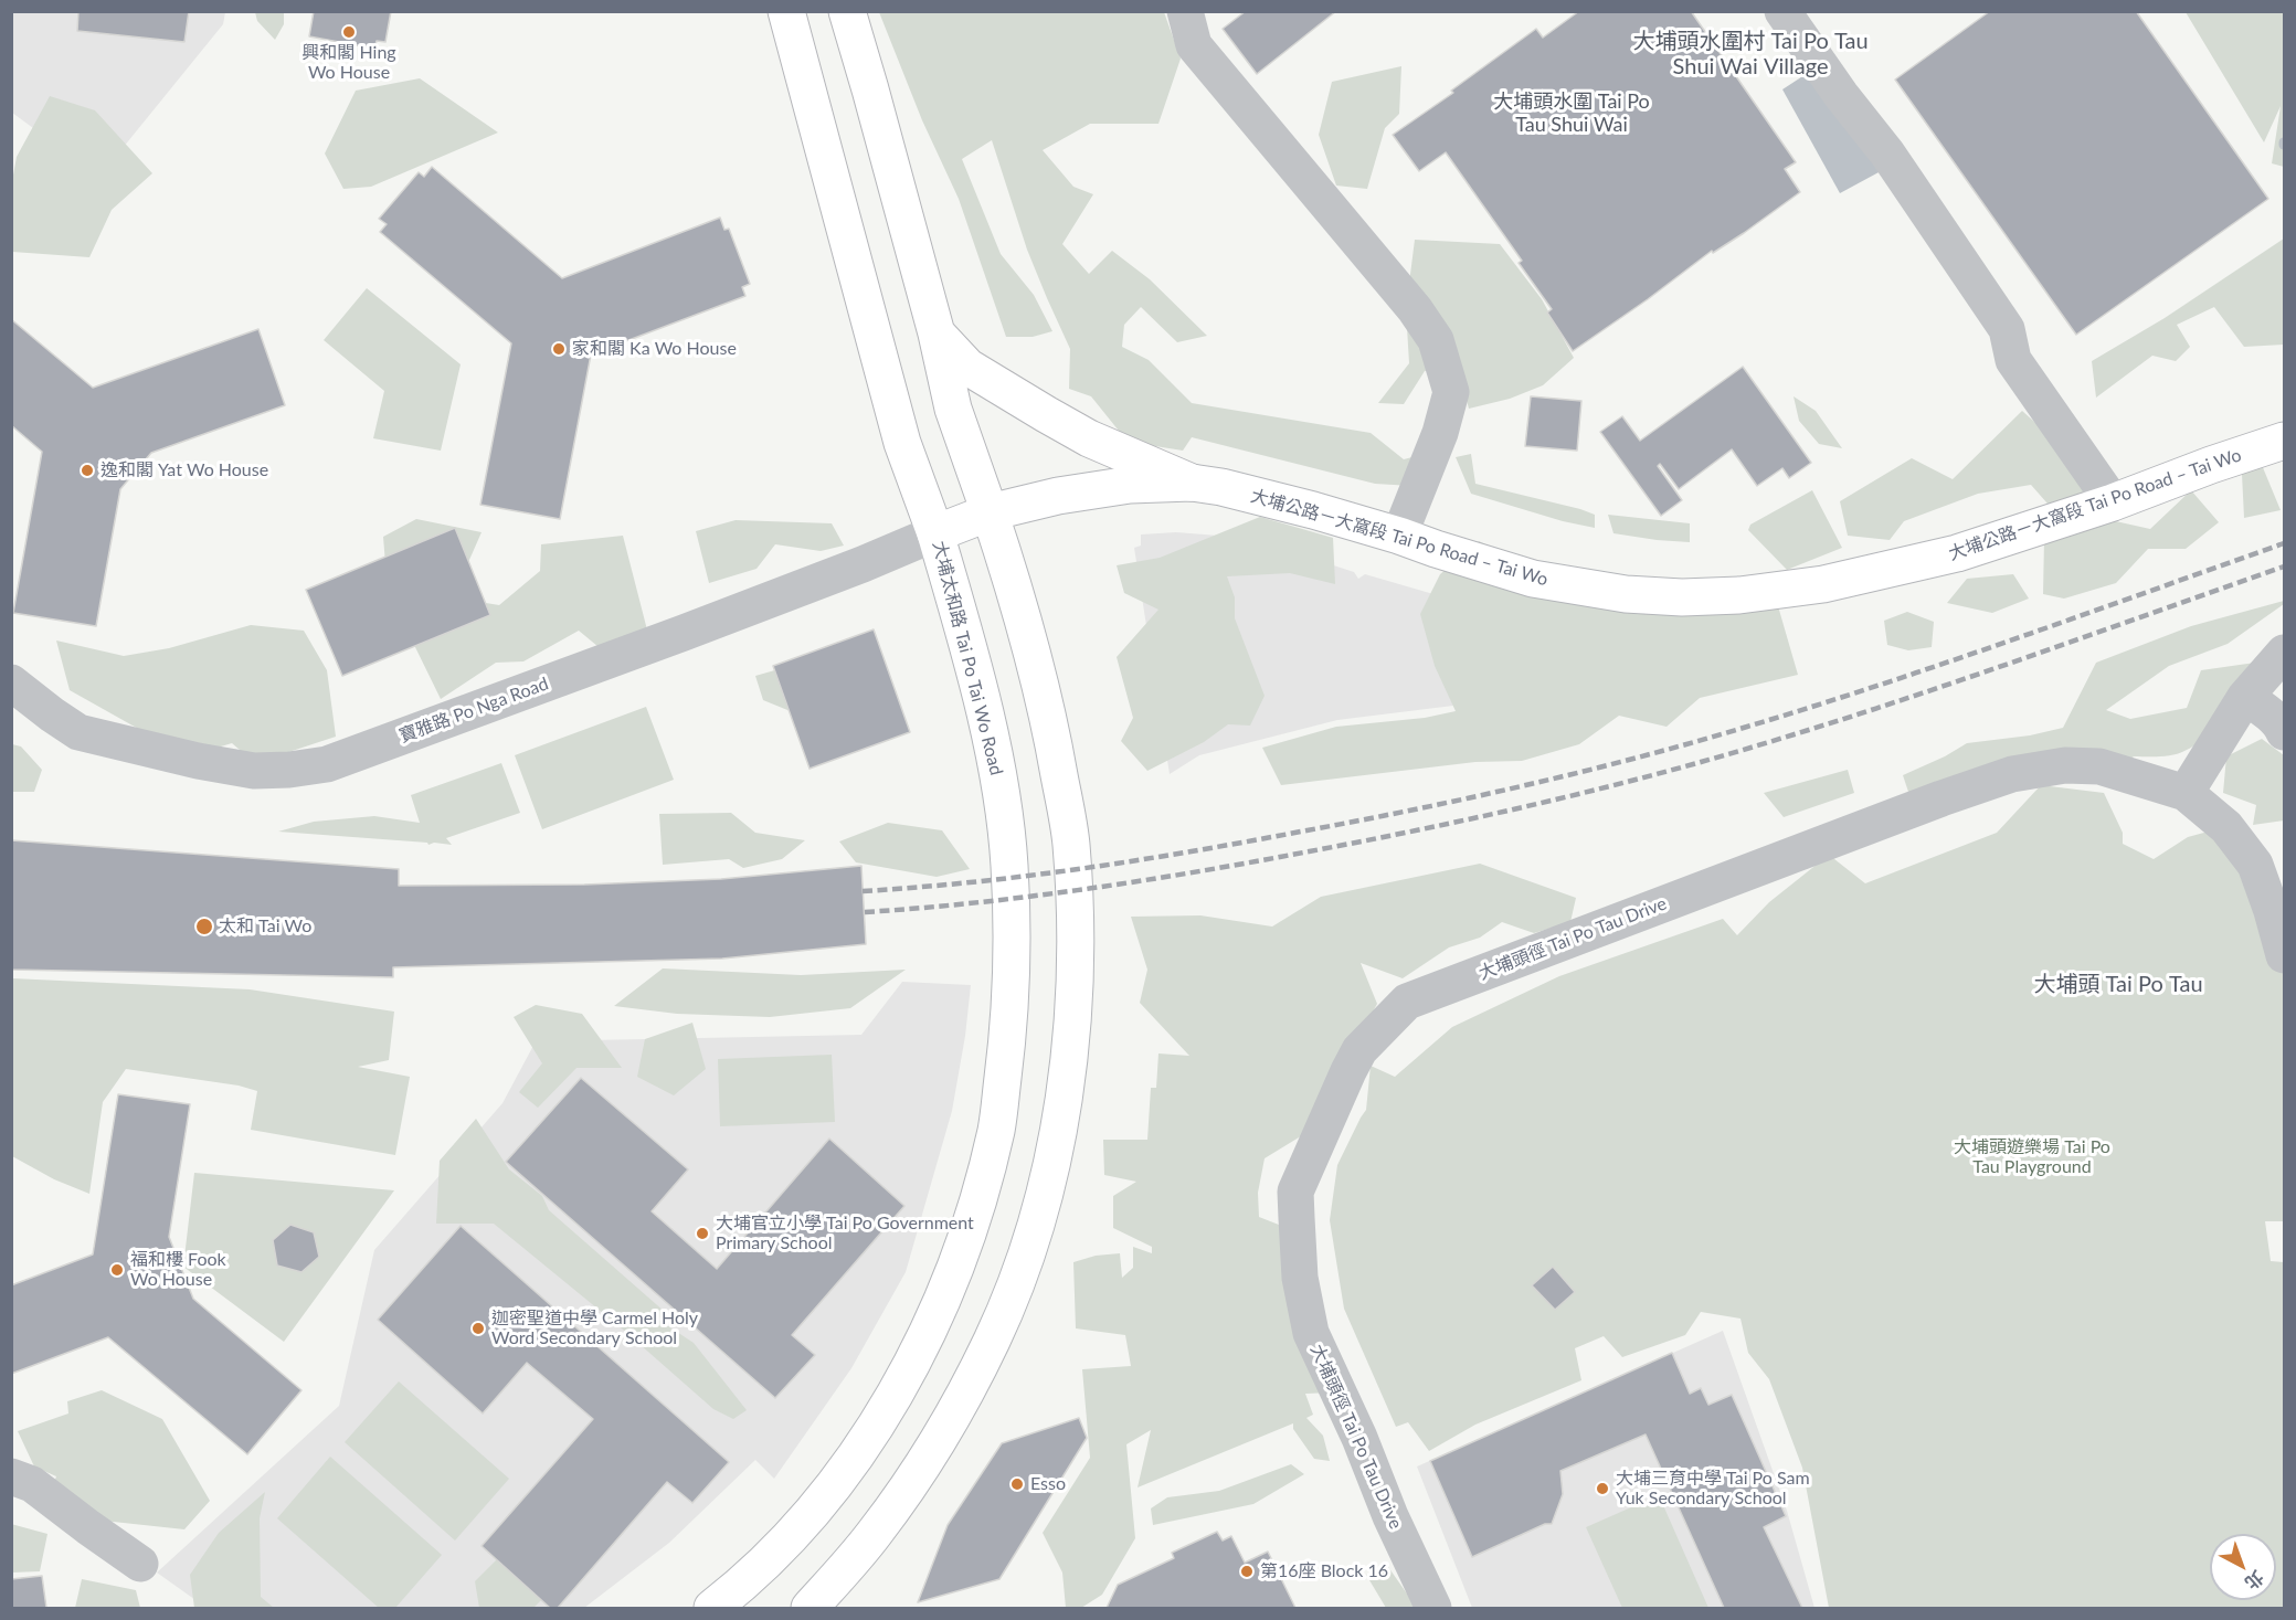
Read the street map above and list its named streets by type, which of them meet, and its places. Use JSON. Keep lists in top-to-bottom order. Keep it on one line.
{"streets":{"main road":["大埔公路－大窩段 Tai Po Road – Tai Wo","大埔太和路 Tai Po Tai Wo Road"],"street":["寶雅路 Po Nga Road","大埔頭徑 Tai Po Tau Drive"]},"crossings":[["大埔公路－大窩段 Tai Po Road – Tai Wo","大埔太和路 Tai Po Tai Wo Road"],["大埔公路－大窩段 Tai Po Road – Tai Wo","寶雅路 Po Nga Road"],["大埔太和路 Tai Po Tai Wo Road","寶雅路 Po Nga Road"]],"districts":["大埔頭水圍村 Tai Po Tau Shui Wai Village","大埔頭水圍 Tai Po Tau Shui Wai","大埔頭 Tai Po Tau"],"parks":["大埔頭遊樂場 Tai Po Tau Playground"],"places":["興和閣 Hing Wo House","家和閣 Ka Wo House","逸和閣 Yat Wo House","太和 Tai Wo","大埔官立小學 Tai Po Government Primary School","福和樓 Fook Wo House","迦密聖道中學 Carmel Holy Word Secondary School","Esso","大埔三育中學 Tai Po Sam Yuk Secondary School","第16座 Block 16"],"north":"bottom right"}
